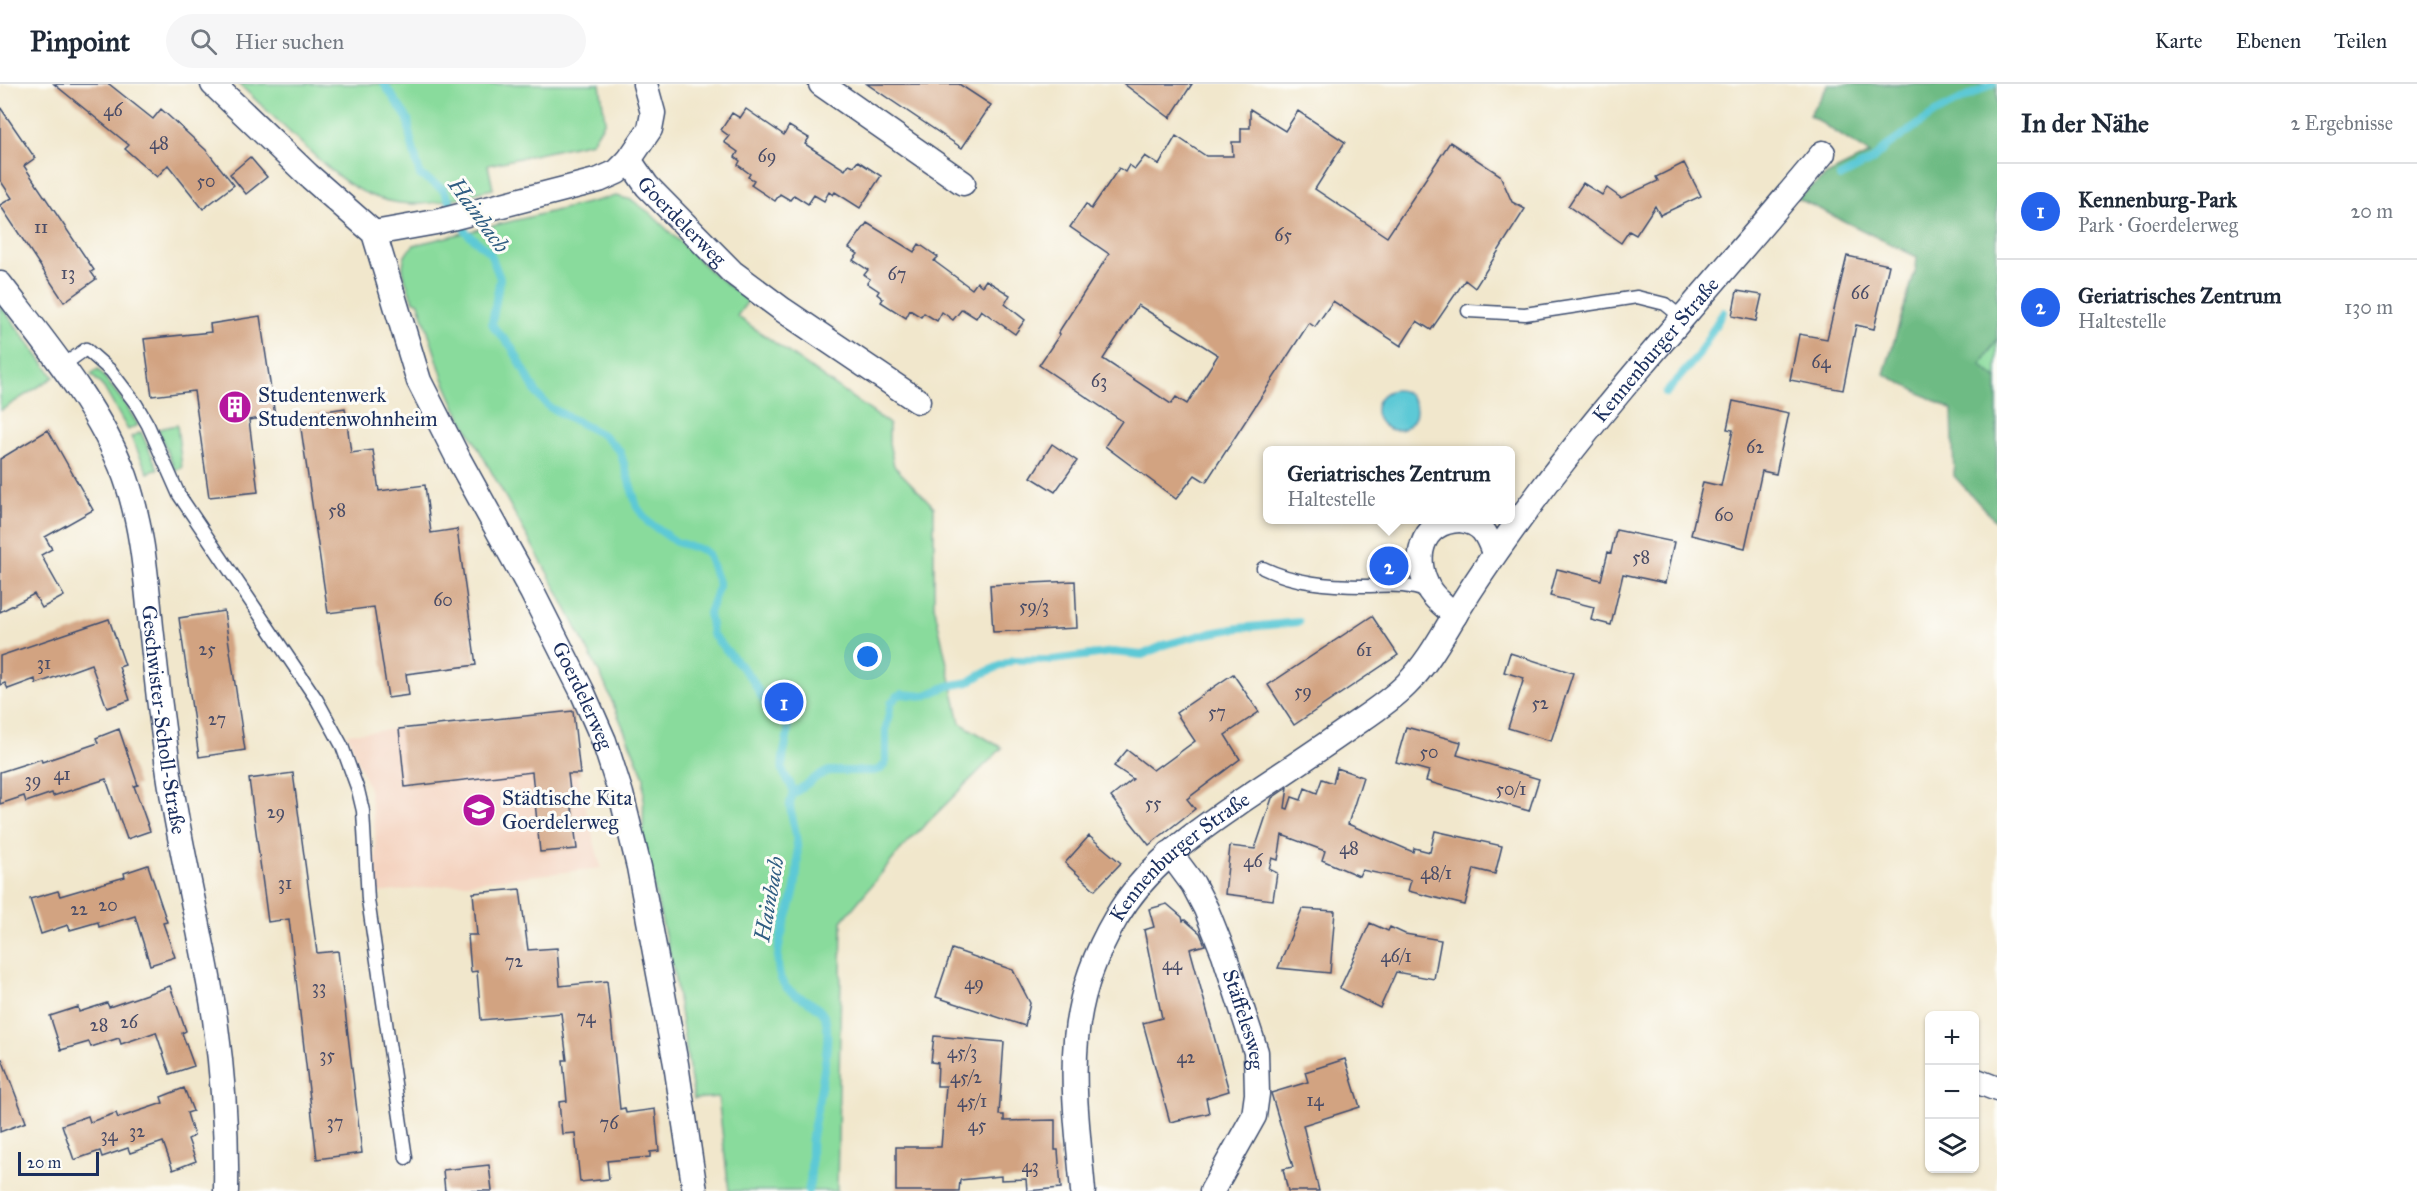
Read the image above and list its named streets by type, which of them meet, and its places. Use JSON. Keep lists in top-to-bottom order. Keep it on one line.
{"streets":{"street":["Goerdelerweg","Kennenburger Straße","Geschwister-Scholl-Straße","Stäffelesweg"]},"crossings":[["Kennenburger Straße","Stäffelesweg"]],"water":["Hainbach"],"places":{"building":["Studentenwerk Studentenwohnheim"],"school or university":["Städtische Kita Goerdelerweg"]},"house_numbers":["46","48","69","50","11","65","13","67","66","64","63","62","58","60","58","60","59/3","25","61","31","59","52","57","27","50","41","39","50/1","55","29","48","46","48/1","31","20","22","46/1","72","44","49","33","74","26","28","45/3","35","42","45/2","14","45/1","37","76","45","32","34","43"],"scale_bar":"20 m","page":{"header":"Pinpoint","search":"Hier suchen","nav":["Karte","Ebenen","Teilen"],"heading":["In der Nähe","2 Ergebnisse"],"list":[{"mark":"1","name":"Kennenburg-Park","note":"Park · Goerdelerweg","value":"20 m"},{"mark":"2","name":"Geriatrisches Zentrum","note":"Haltestelle","value":"130 m"}],"popup":["Geriatrisches Zentrum","Haltestelle"],"pins":["2","1"],"map_buttons":["+","−"],"scale":"20 m"}}
